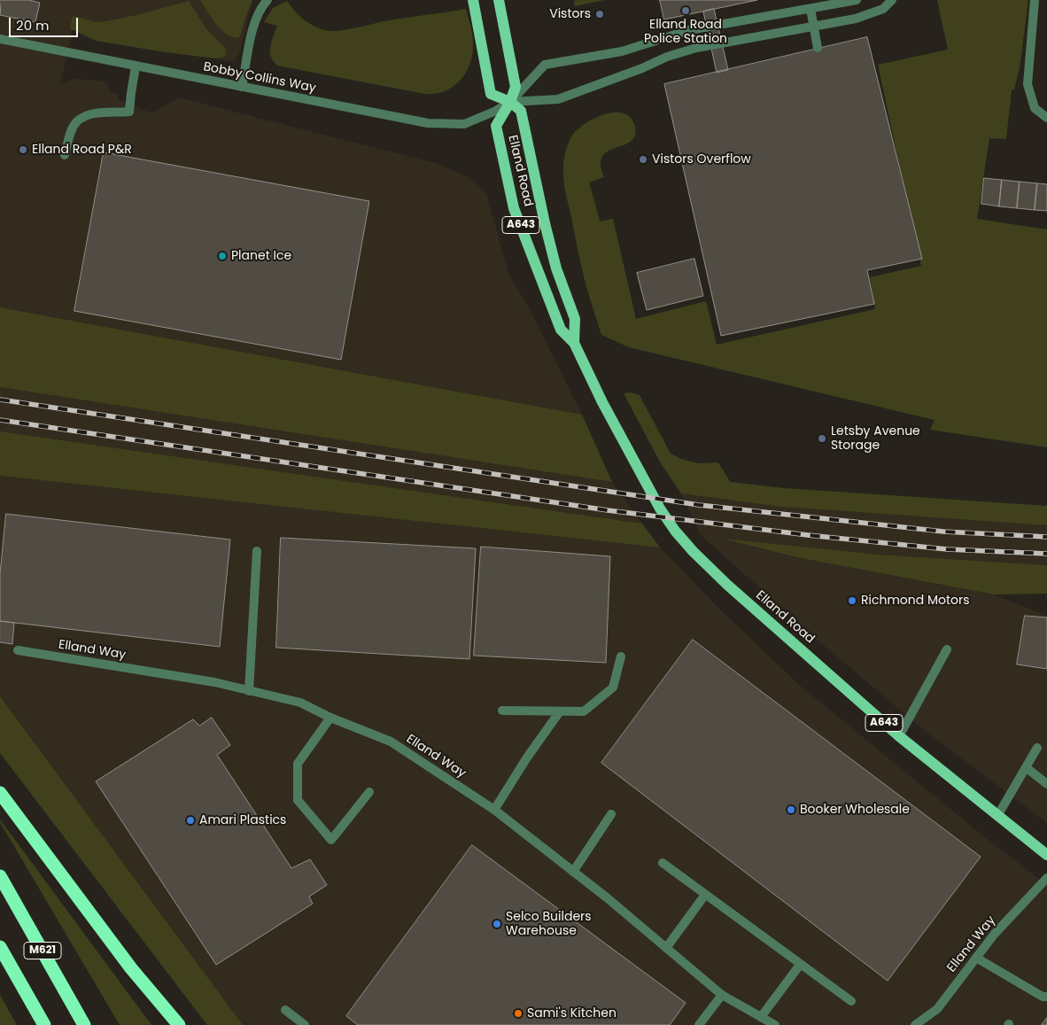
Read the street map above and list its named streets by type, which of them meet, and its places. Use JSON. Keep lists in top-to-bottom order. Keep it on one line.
{"streets":{"highway":["M621"],"main road":["Elland Road","A643"],"street":["Bobby Collins Way","Elland Way"]},"crossings":[["Bobby Collins Way","Elland Road"]],"places":["Elland Road Police Station","Vistors","Elland Road P&R","Vistors Overflow","Planet Ice","Letsby Avenue Storage","Richmond Motors","Booker Wholesale","Amari Plastics","Selco Builders Warehouse","Sami's Kitchen"],"scale_bar":"20 m"}
